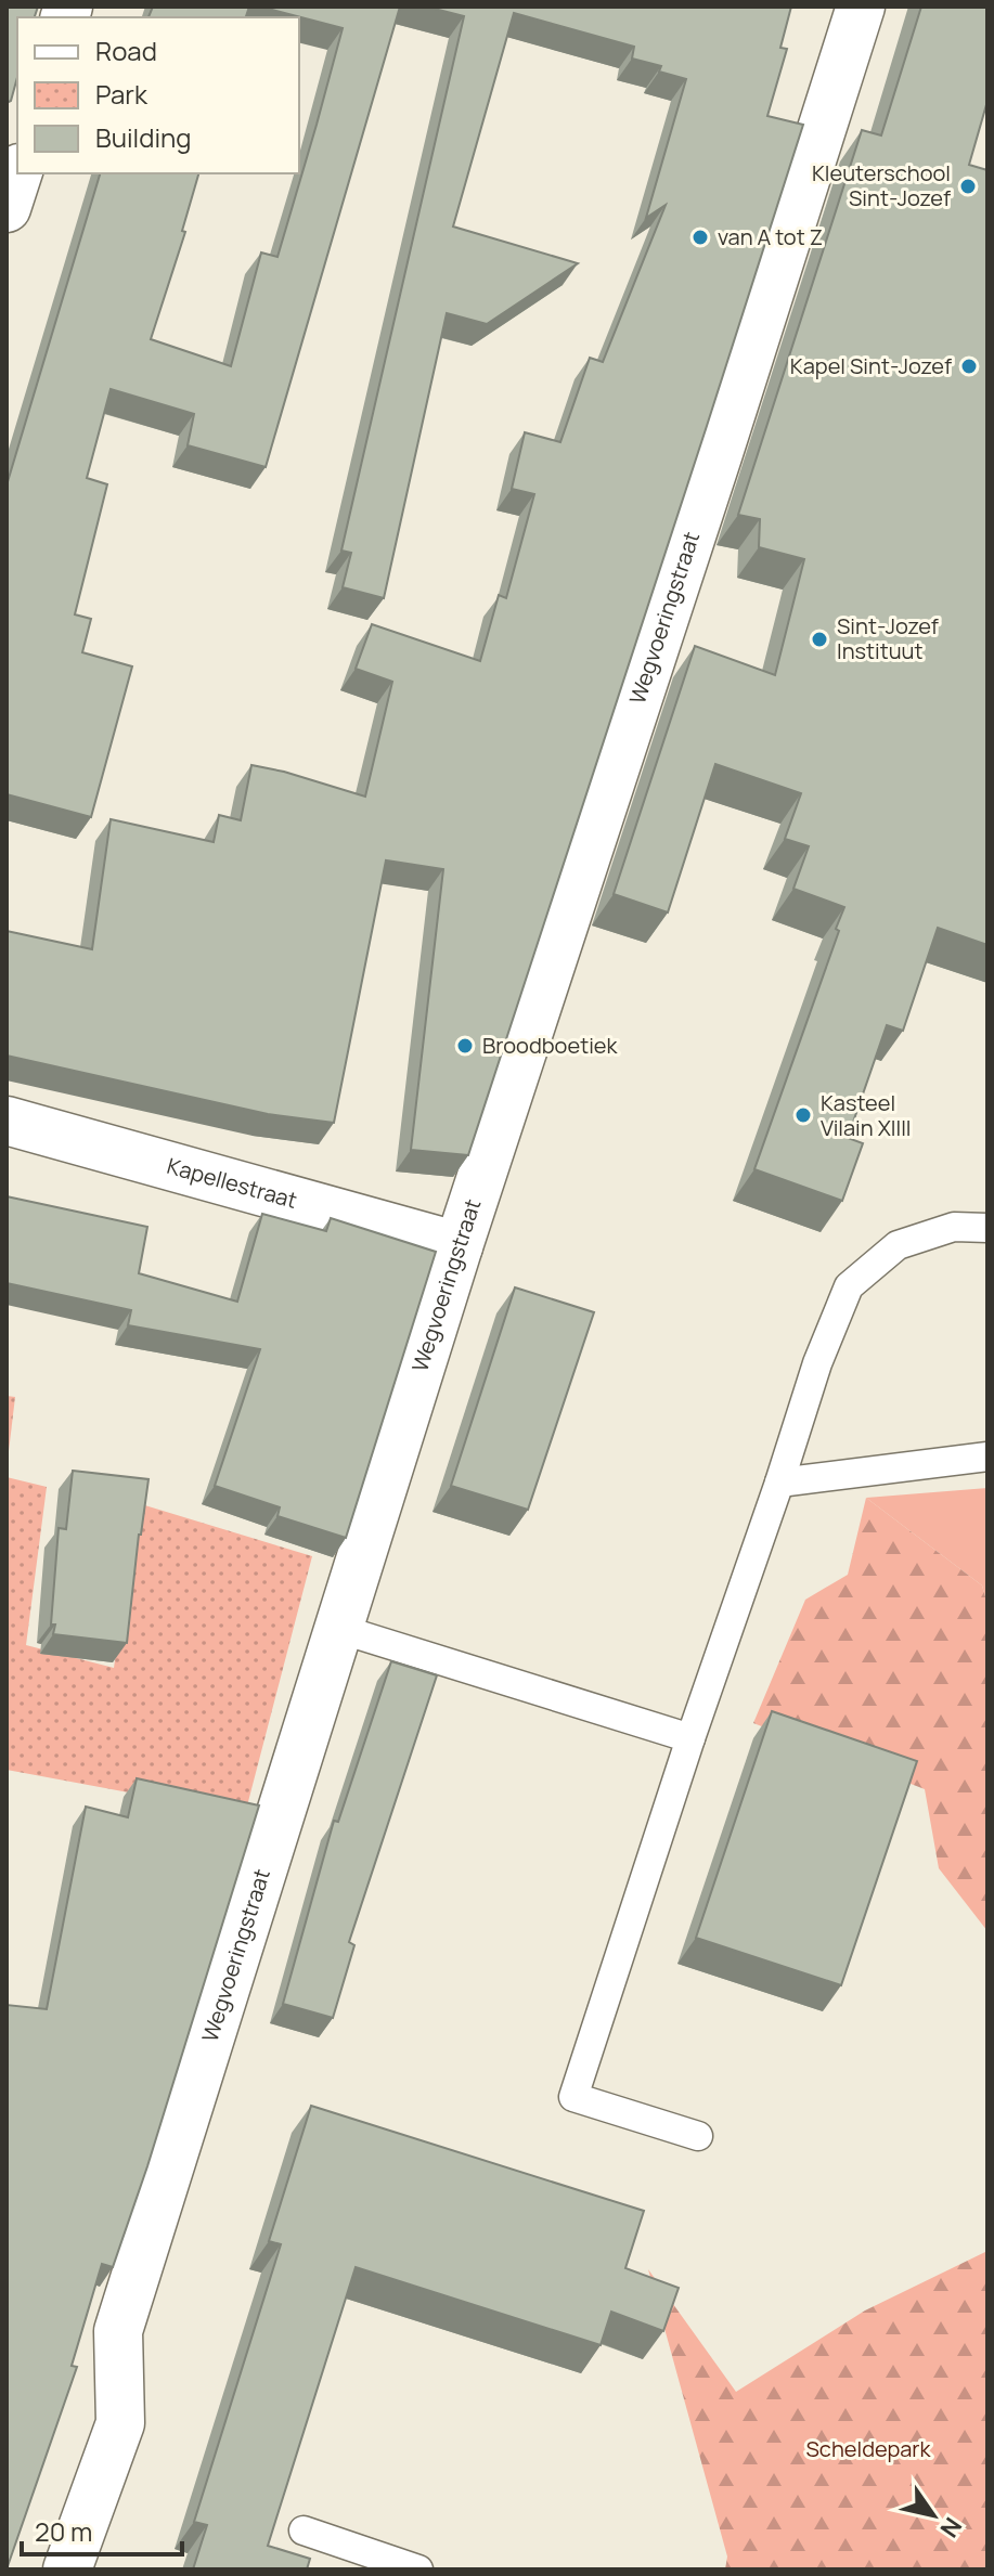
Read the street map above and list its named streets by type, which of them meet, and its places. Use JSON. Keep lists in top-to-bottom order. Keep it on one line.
{"streets":{"street":["Wegvoeringstraat","Kapellestraat"]},"crossings":[["Wegvoeringstraat","Kapellestraat"]],"parks":["Scheldepark"],"places":["Kleuterschool Sint-Jozef","van A tot Z","Kapel Sint-Jozef","Sint-Jozef Instituut","Broodboetiek","Kasteel Vilain XIIII"],"legend":["Road","Park","Building"],"scale_bar":"20 m","north":"bottom right"}
